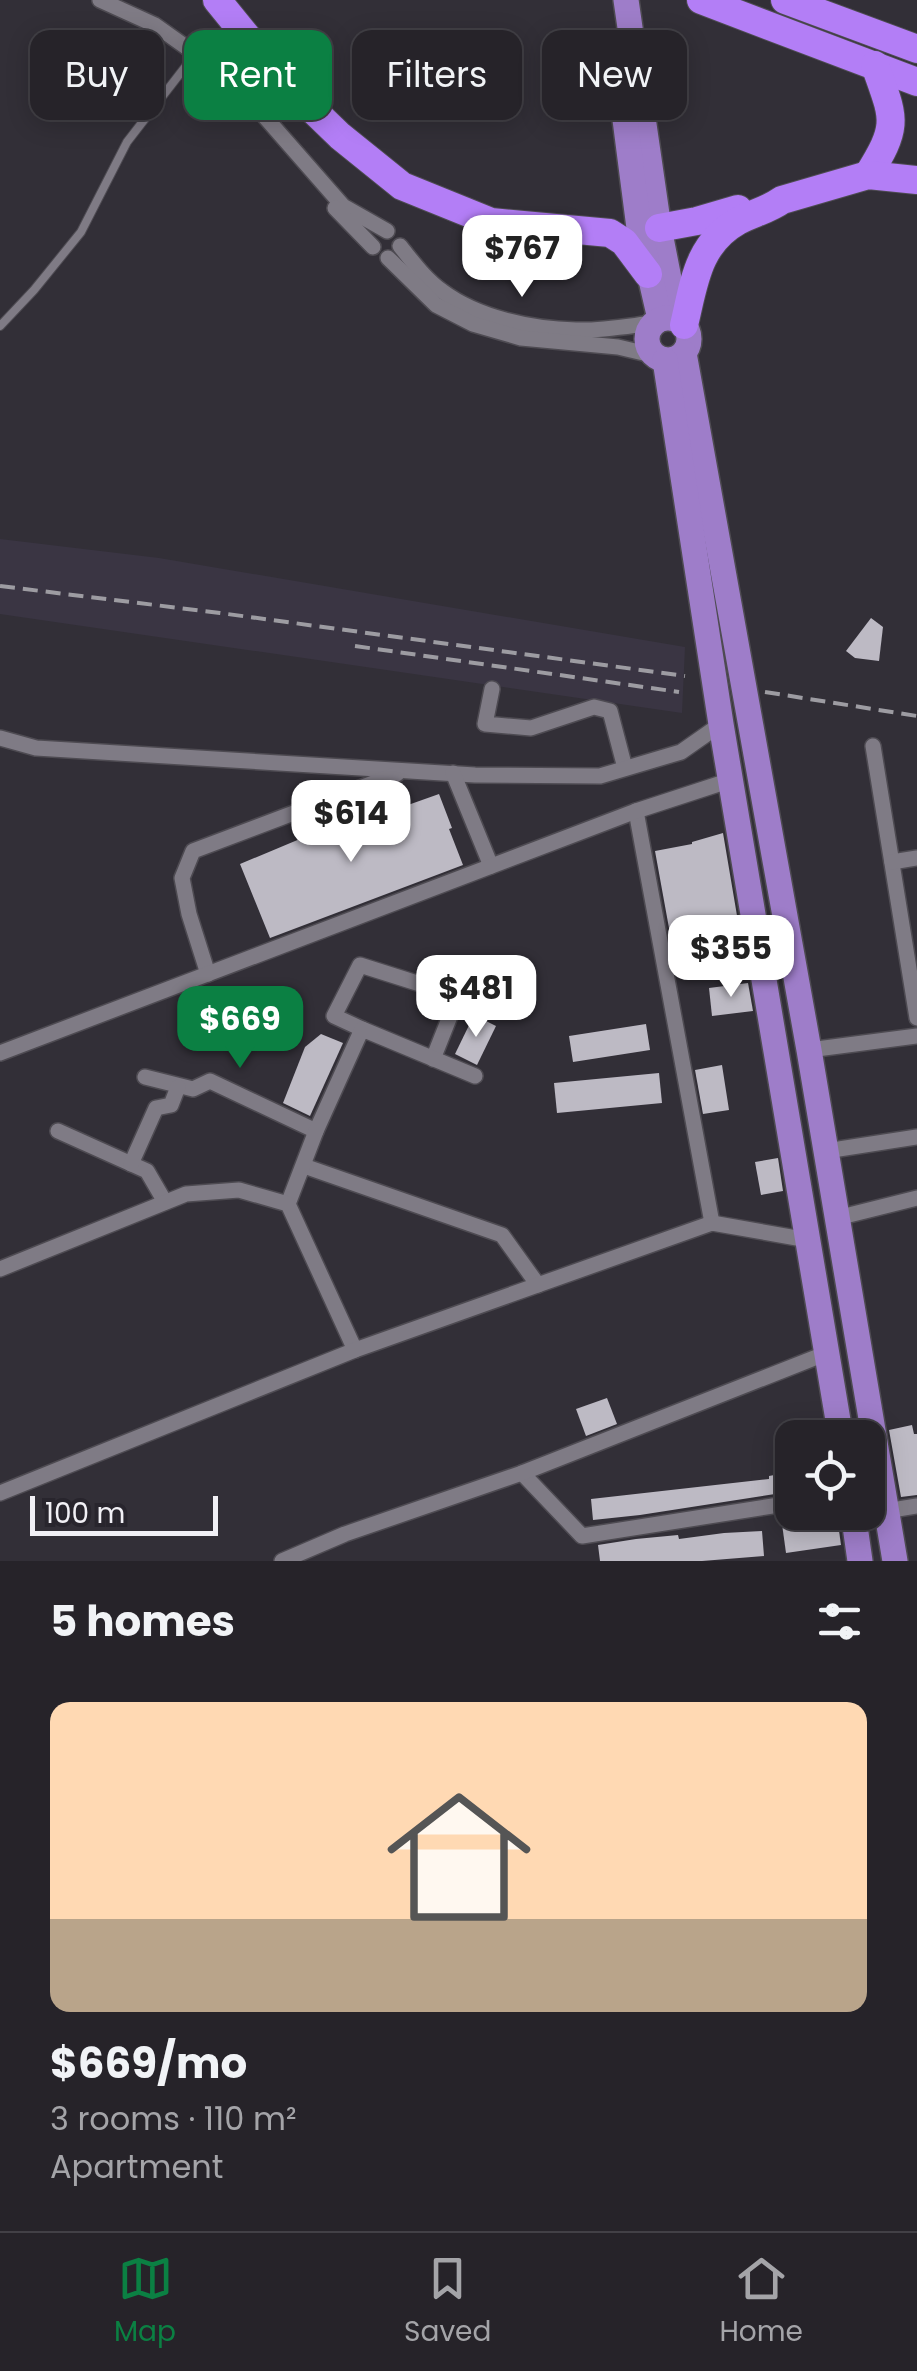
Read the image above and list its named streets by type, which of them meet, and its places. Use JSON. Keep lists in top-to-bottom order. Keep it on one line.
{"scale_bar":"100 m","page":{"chip":["Buy","Rent","Filters","New"],"price":["$767","$614","$355","$481","$669"],"scale":"100 m","heading":"5 homes","list":[{"name":"$669/mo","note":"3 rooms · 110 m² · Apartment"}],"tabs":["Map","Saved","Home"]}}
